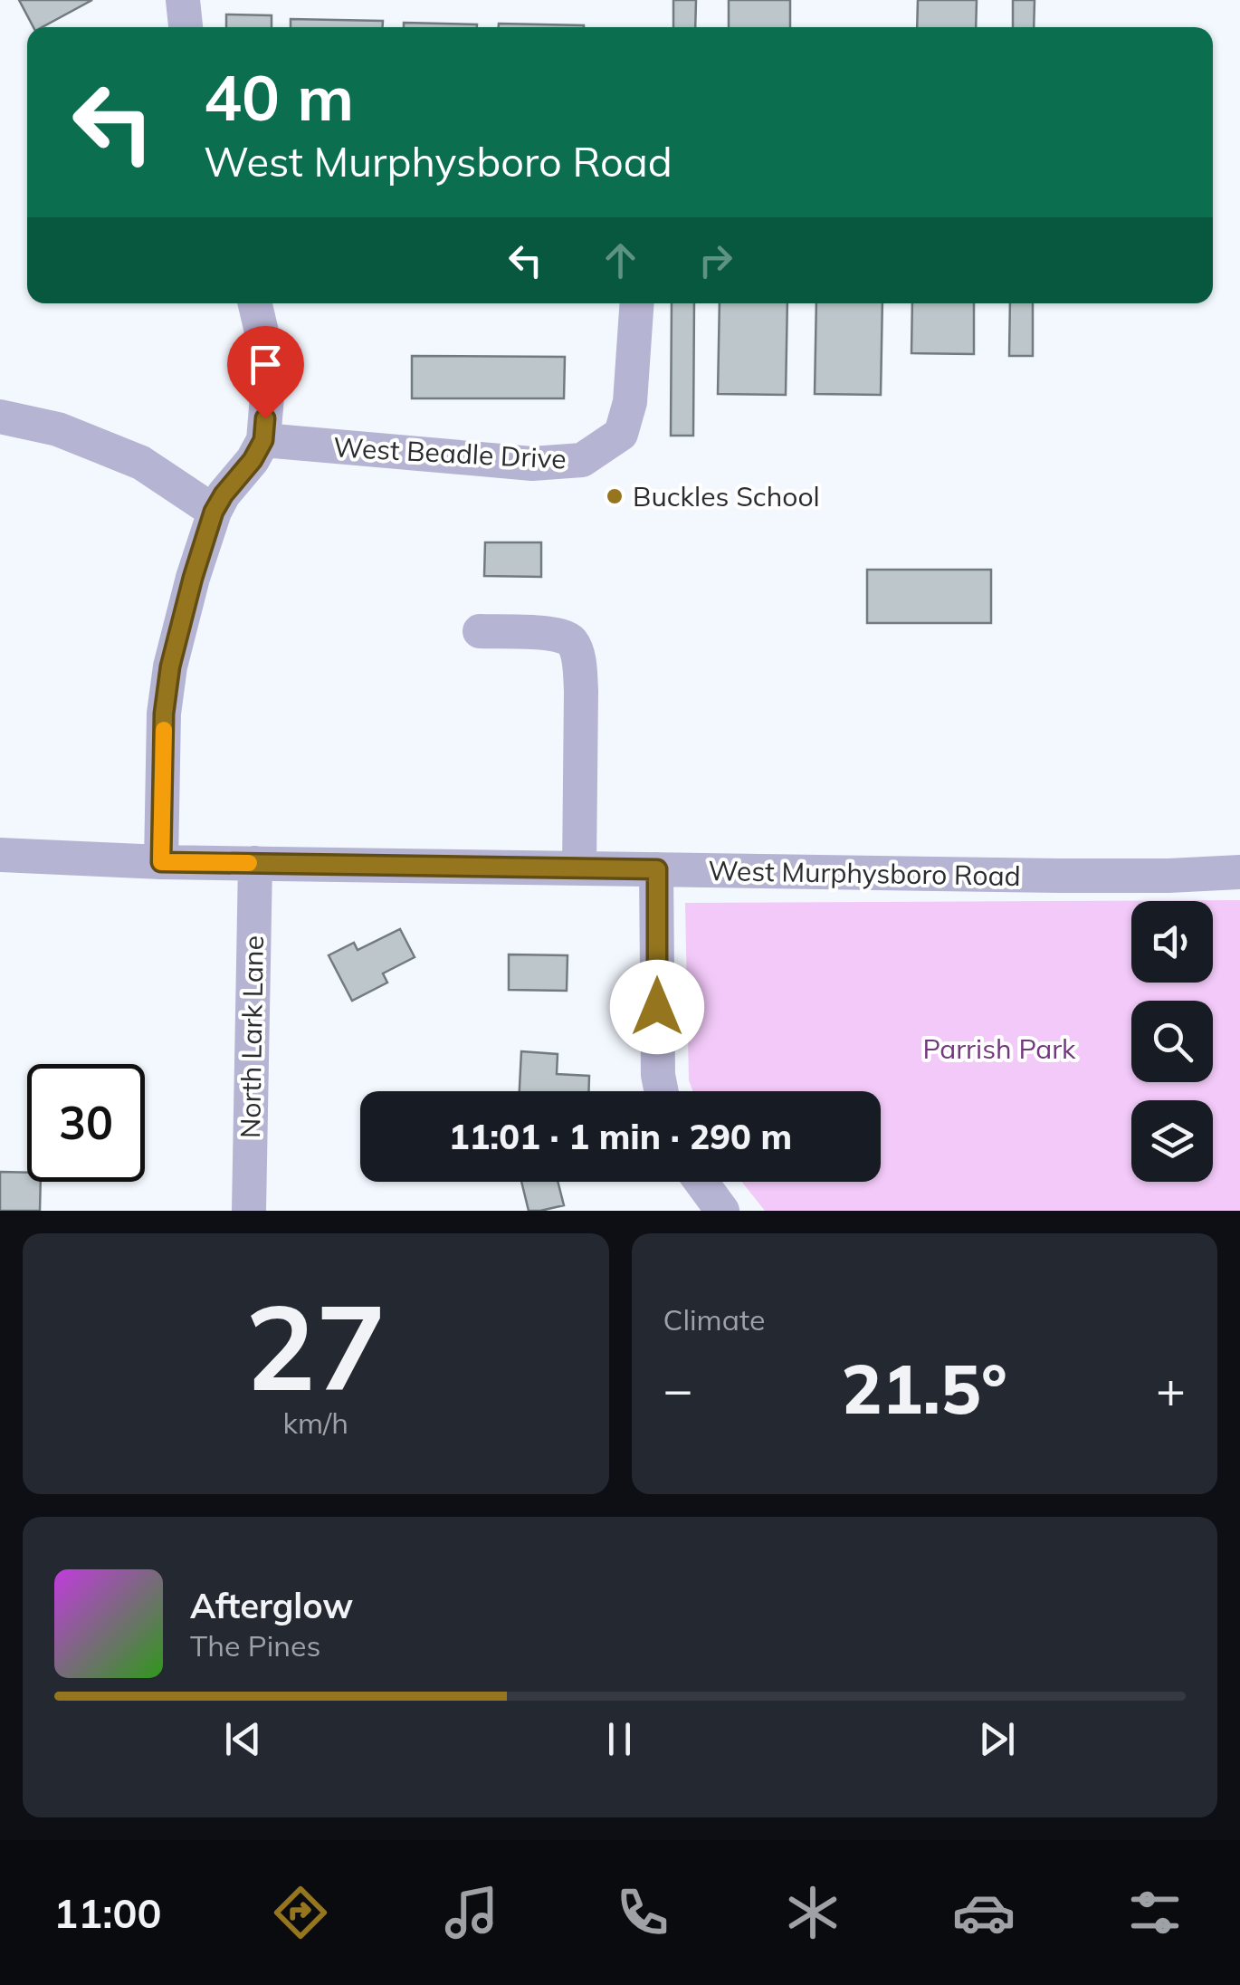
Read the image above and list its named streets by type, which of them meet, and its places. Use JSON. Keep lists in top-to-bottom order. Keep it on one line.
{"streets":{"street":["West Beadle Drive","West Murphysboro Road","North Lark Lane"]},"crossings":[["West Murphysboro Road","North Lark Lane"]],"parks":["Parrish Park"],"places":["Buckles School"],"page":{"turn":["40 m","West Murphysboro Road"],"limit":"30","trip":"11:01 · 1 min · 290 m","tile":[["27","km/h"],"Climate"],"heat":["−","21.5°","+"],"song":["Afterglow","The Pines"],"tabs":"11:00"}}
